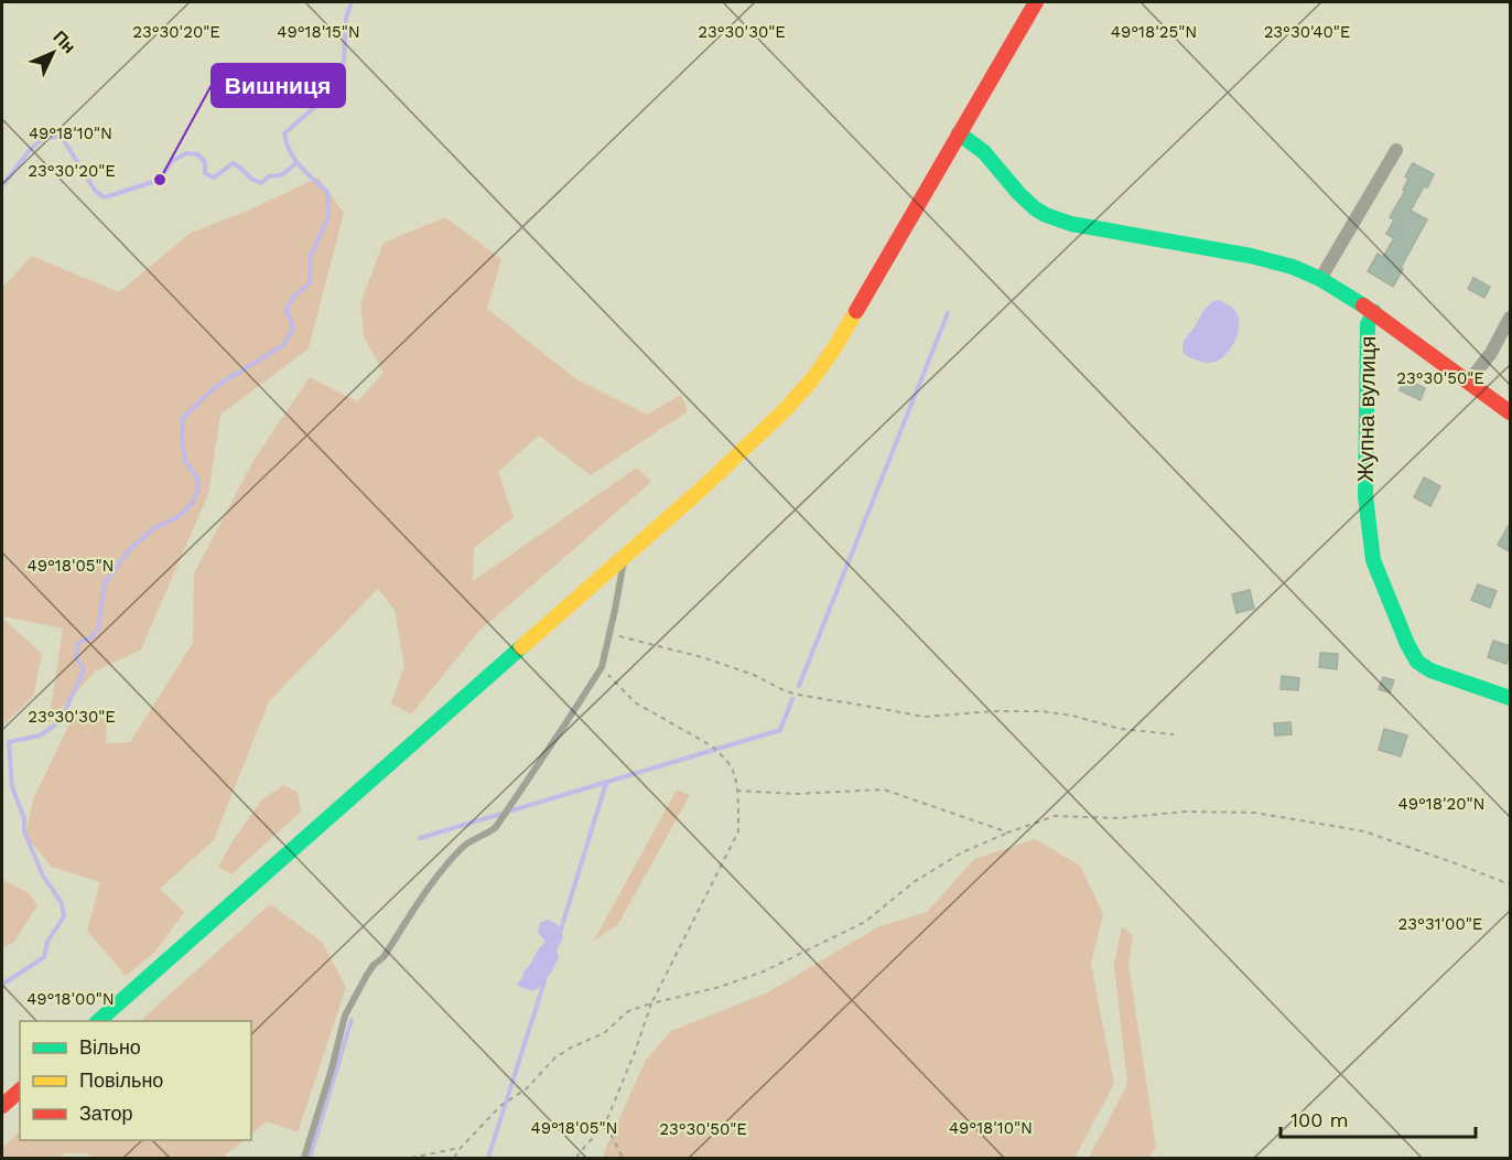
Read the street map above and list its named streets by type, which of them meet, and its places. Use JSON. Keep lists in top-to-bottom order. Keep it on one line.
{"streets":{"main road":["Жупна вулиця"]},"places":["Вишниця"],"legend":["Вільно","Повільно","Затор"],"scale_bar":"100 m","north":"top right","coordinates":["23°30'20\"E","23°30'30\"E","23°30'40\"E","49°18'15\"N","49°18'25\"N","49°18'10\"N","23°30'50\"E","49°18'05\"N","49°18'20\"N","23°31'00\"E","49°18'00\"N"]}
